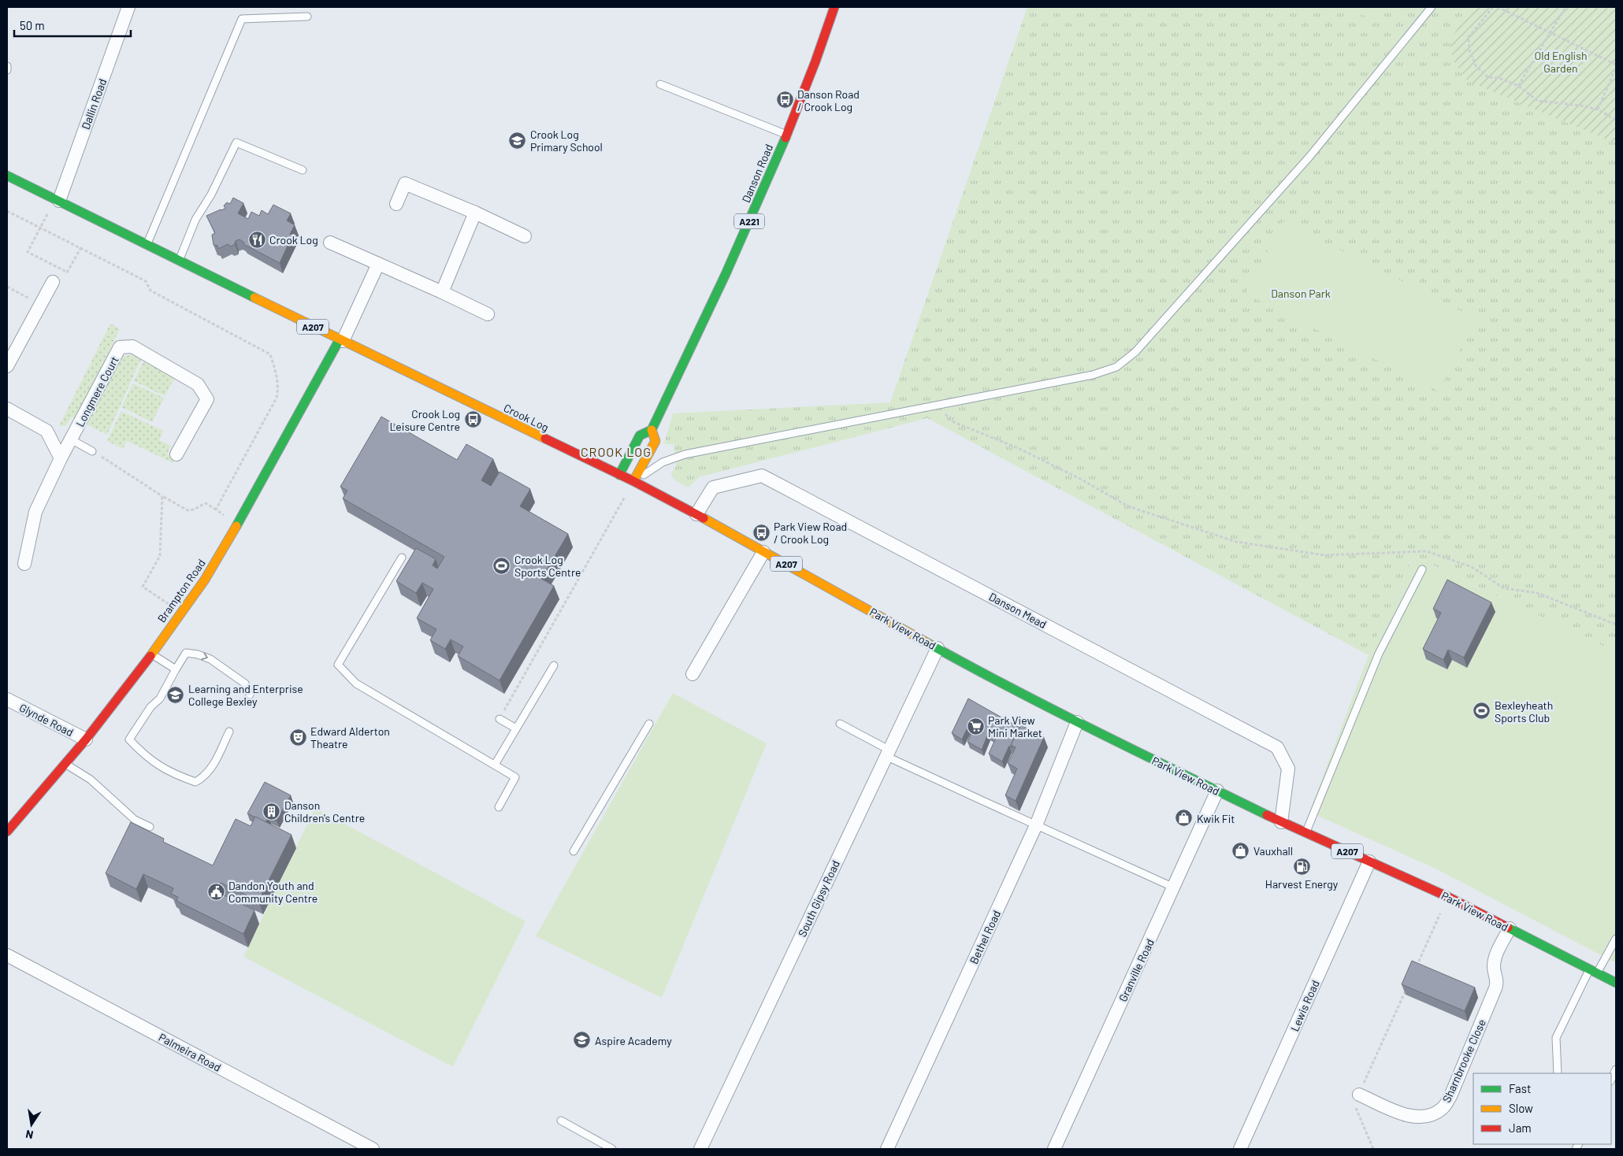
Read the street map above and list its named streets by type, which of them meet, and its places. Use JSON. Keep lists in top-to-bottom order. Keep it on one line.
{"streets":{"main road":["Danson Road","A221","A207","Crook Log","Brampton Road","Park View Road"],"street":["Dallin Road","Longmere Court","Danson Mead","Glynde Road","South Gipsy Road","Bethel Road","Granville Road","Lewis Road","Palmeira Road","Sharnbrooke Close"]},"crossings":[["Dallin Road","Crook Log"],["Danson Road","Crook Log"],["Danson Road","Park View Road"],["Crook Log","Brampton Road"],["Crook Log","Park View Road"],["Brampton Road","Glynde Road"],["Danson Mead","Park View Road"],["Park View Road","South Gipsy Road"],["Park View Road","Bethel Road"],["Park View Road","Granville Road"],["Park View Road","Lewis Road"],["Park View Road","Sharnbrooke Close"]],"districts":["CROOK LOG"],"parks":["Old English Garden","Danson Park"],"places":{"bus stop":["Danson Road / Crook Log","Crook Log Leisure Centre","Park View Road / Crook Log"],"school or university":["Crook Log Primary School","Learning and Enterprise College Bexley","Aspire Academy"],"restaurant":["Crook Log"],"sports":["Crook Log Sports Centre","Bexleyheath Sports Club"],"supermarket":["Park View Mini Market"],"theatre":["Edward Alderton Theatre"],"building":["Danson Children's Centre"],"shop":["Kwik Fit","Vauxhall"],"fuel station":["Harvest Energy"],"public building":["Dandon Youth and Community Centre"]},"legend":["Fast","Slow","Jam"],"scale_bar":"50 m","north":"bottom"}
